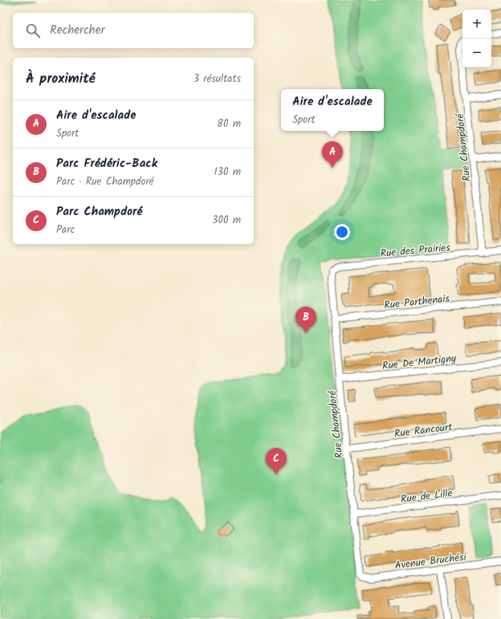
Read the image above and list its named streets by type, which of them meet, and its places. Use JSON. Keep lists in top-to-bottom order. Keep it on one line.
{"streets":{"street":["Rue Champdoré","Rue des Prairies","Rue Parthenais","Rue De Martigny","Rue Rancourt","Rue de Lille","Avenue Bruchési"]},"crossings":[["Rue Champdoré","Rue des Prairies"],["Rue Champdoré","Rue Parthenais"],["Rue Champdoré","Rue De Martigny"],["Rue Champdoré","Rue Rancourt"],["Rue Champdoré","Rue de Lille"],["Rue Champdoré","Avenue Bruchési"]],"page":{"map_buttons":["+","−"],"search":"Rechercher","heading":["À proximité","3 résultats"],"popup":["Aire d'escalade","Sport"],"list":[{"mark":"A","name":"Aire d'escalade","note":"Sport","value":"80 m"},{"mark":"B","name":"Parc Frédéric-Back","note":"Parc · Rue Champdoré","value":"130 m"},{"mark":"C","name":"Parc Champdoré","note":"Parc","value":"300 m"}],"pins":["A","B","C"]}}
